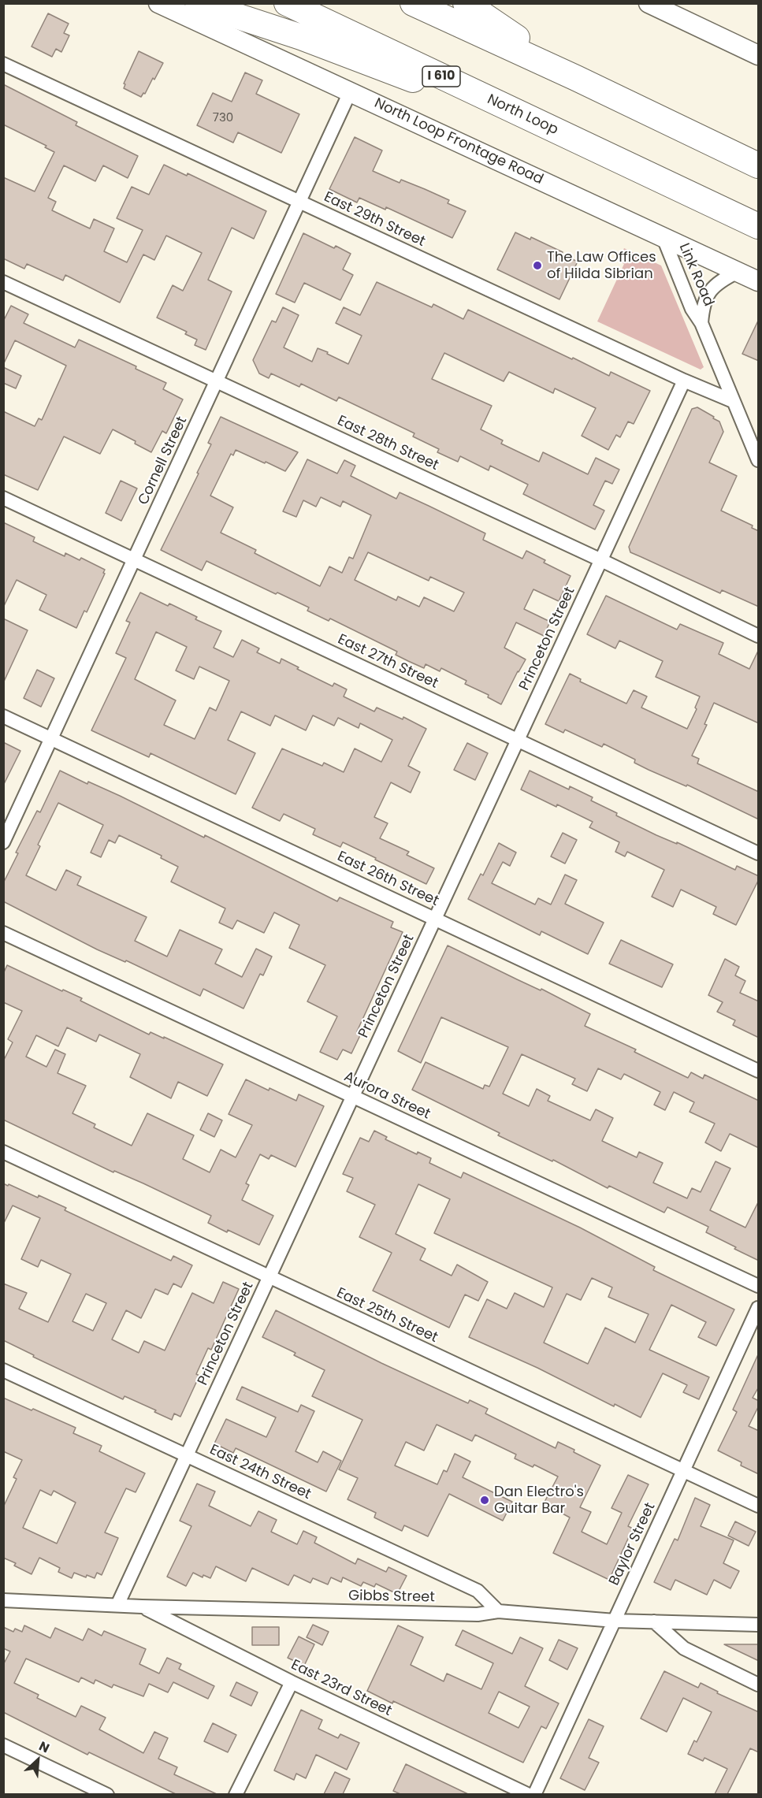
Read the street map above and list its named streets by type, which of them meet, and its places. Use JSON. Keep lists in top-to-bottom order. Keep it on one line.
{"streets":{"highway":["I 610","North Loop"],"main road":["North Loop Frontage Road"],"street":["East 29th Street","Link Road","East 28th Street","Cornell Street","Princeton Street","East 27th Street","East 26th Street","Aurora Street","East 25th Street","East 24th Street","Baylor Street","Gibbs Street","East 23rd Street"]},"crossings":[["North Loop Frontage Road","Link Road"],["North Loop Frontage Road","Cornell Street"],["East 29th Street","Link Road"],["East 29th Street","Cornell Street"],["East 29th Street","Princeton Street"],["East 28th Street","Cornell Street"],["East 28th Street","Princeton Street"],["Cornell Street","East 27th Street"],["Cornell Street","East 26th Street"],["Princeton Street","East 27th Street"],["Princeton Street","East 26th Street"],["Princeton Street","Aurora Street"],["Princeton Street","East 25th Street"],["Princeton Street","East 24th Street"],["Princeton Street","Gibbs Street"],["East 25th Street","Baylor Street"],["East 24th Street","Gibbs Street"],["Baylor Street","Gibbs Street"],["Gibbs Street","East 23rd Street"]],"places":["The Law Offices of Hilda Sibrian","Dan Electro's Guitar Bar"],"house_numbers":["730"],"north":"top right"}
